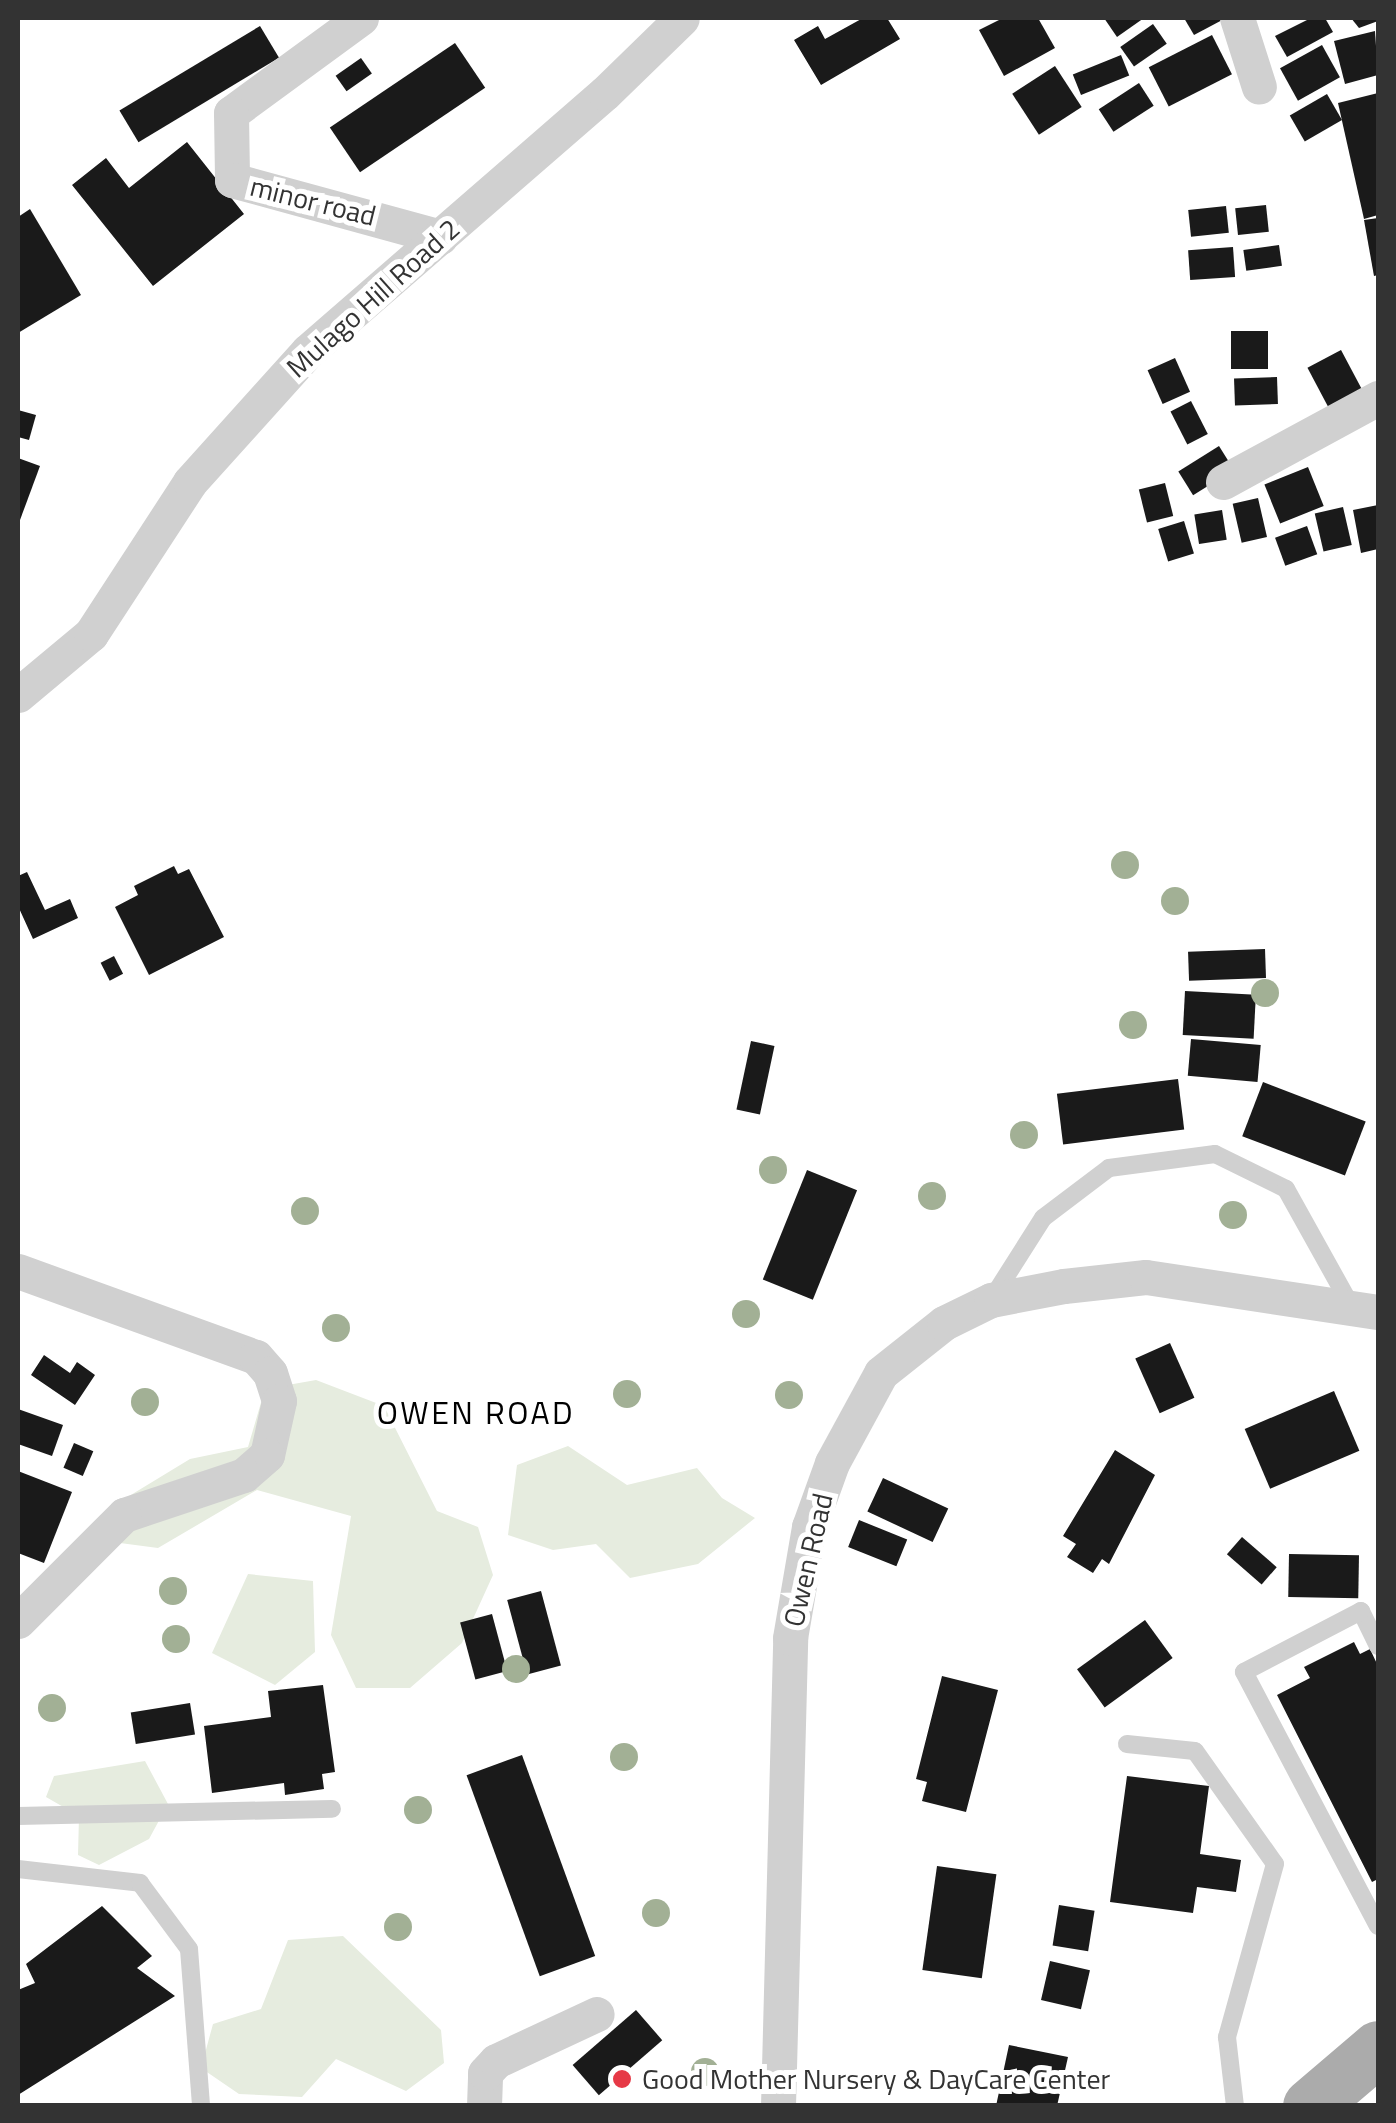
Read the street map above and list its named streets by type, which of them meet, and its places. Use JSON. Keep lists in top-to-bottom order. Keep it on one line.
{"streets":{"street":["minor road","Mulago Hill Road 2","Owen Road"]},"crossings":[["minor road","Mulago Hill Road 2"]],"districts":["OWEN ROAD"],"places":["Good Mother Nursery & DayCare Center"]}
